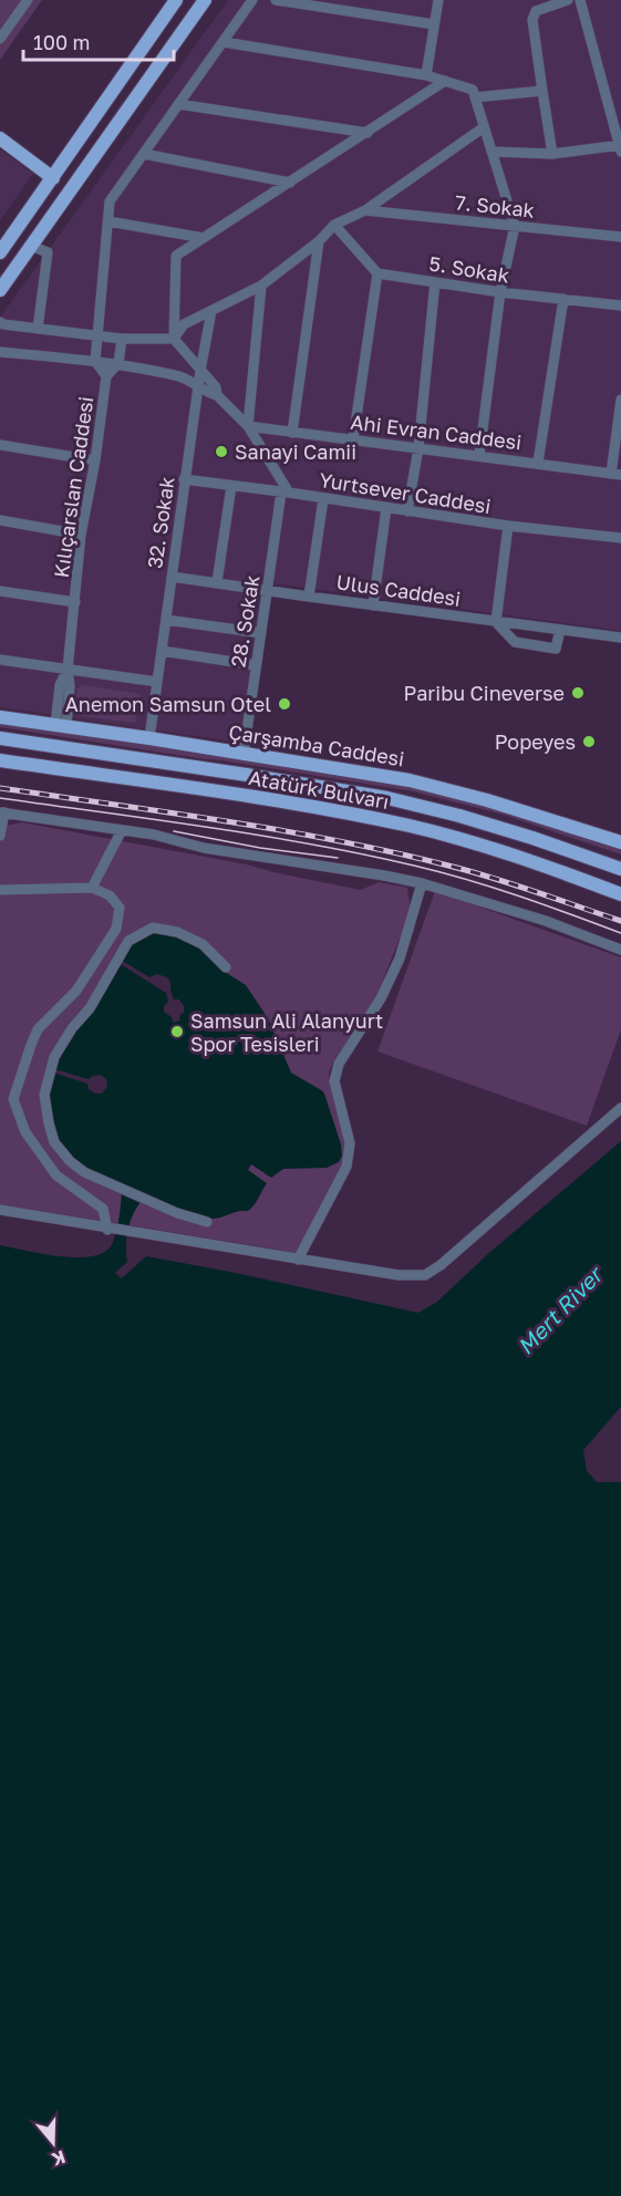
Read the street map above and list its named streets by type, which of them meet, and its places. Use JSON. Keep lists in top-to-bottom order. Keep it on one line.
{"streets":{"main road":["Çarşamba Caddesi","Atatürk Bulvarı"],"street":["7. Sokak","5. Sokak","Ahi Evran Caddesi","Kılıçarslan Caddesi","Yurtsever Caddesi","32. Sokak","Ulus Caddesi","28. Sokak"]},"crossings":[["Kılıçarslan Caddesi","Çarşamba Caddesi"],["Yurtsever Caddesi","32. Sokak"],["Yurtsever Caddesi","28. Sokak"],["32. Sokak","Ulus Caddesi"],["32. Sokak","Çarşamba Caddesi"],["Ulus Caddesi","28. Sokak"],["28. Sokak","Çarşamba Caddesi"]],"water":["Mert River"],"places":["Sanayi Camii","Paribu Cineverse","Anemon Samsun Otel","Popeyes","Samsun Ali Alanyurt Spor Tesisleri"],"scale_bar":"100 m","north":"bottom"}
